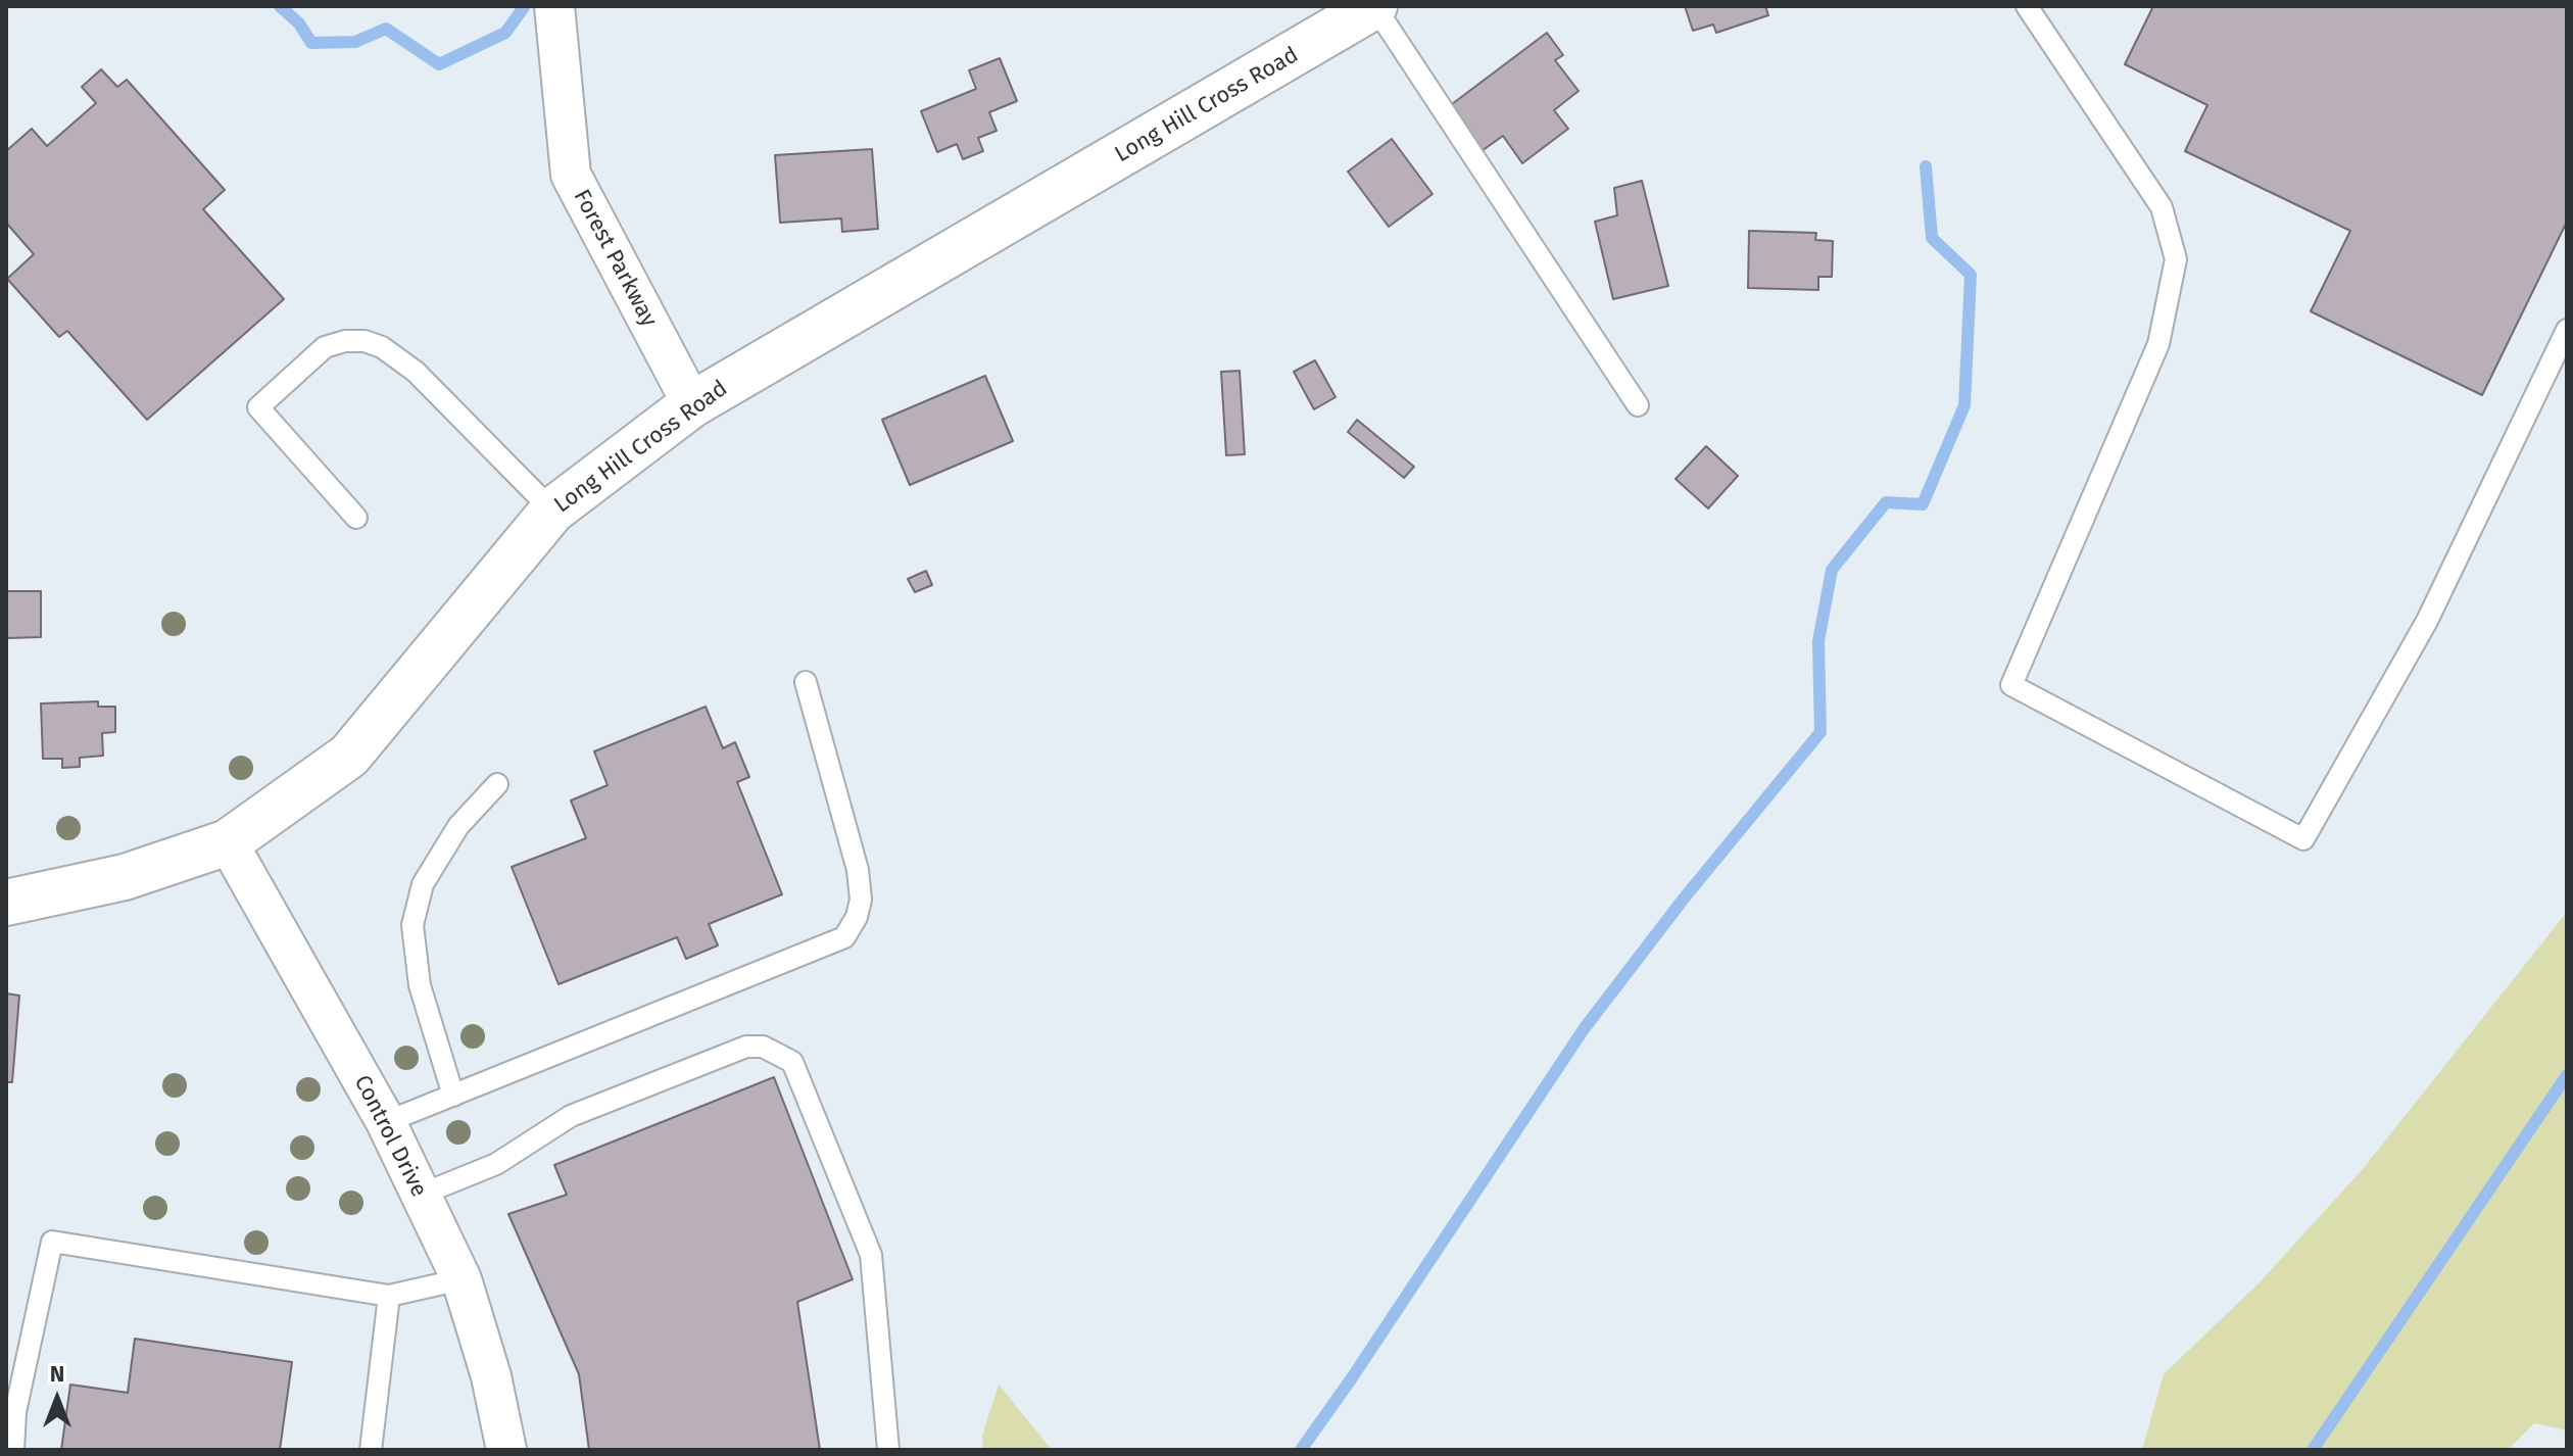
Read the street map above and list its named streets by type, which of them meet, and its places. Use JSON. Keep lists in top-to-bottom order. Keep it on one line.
{"streets":{"street":["Long Hill Cross Road","Forest Parkway","Control Drive"]},"crossings":[["Long Hill Cross Road","Forest Parkway"],["Long Hill Cross Road","Control Drive"]],"north":"top"}
